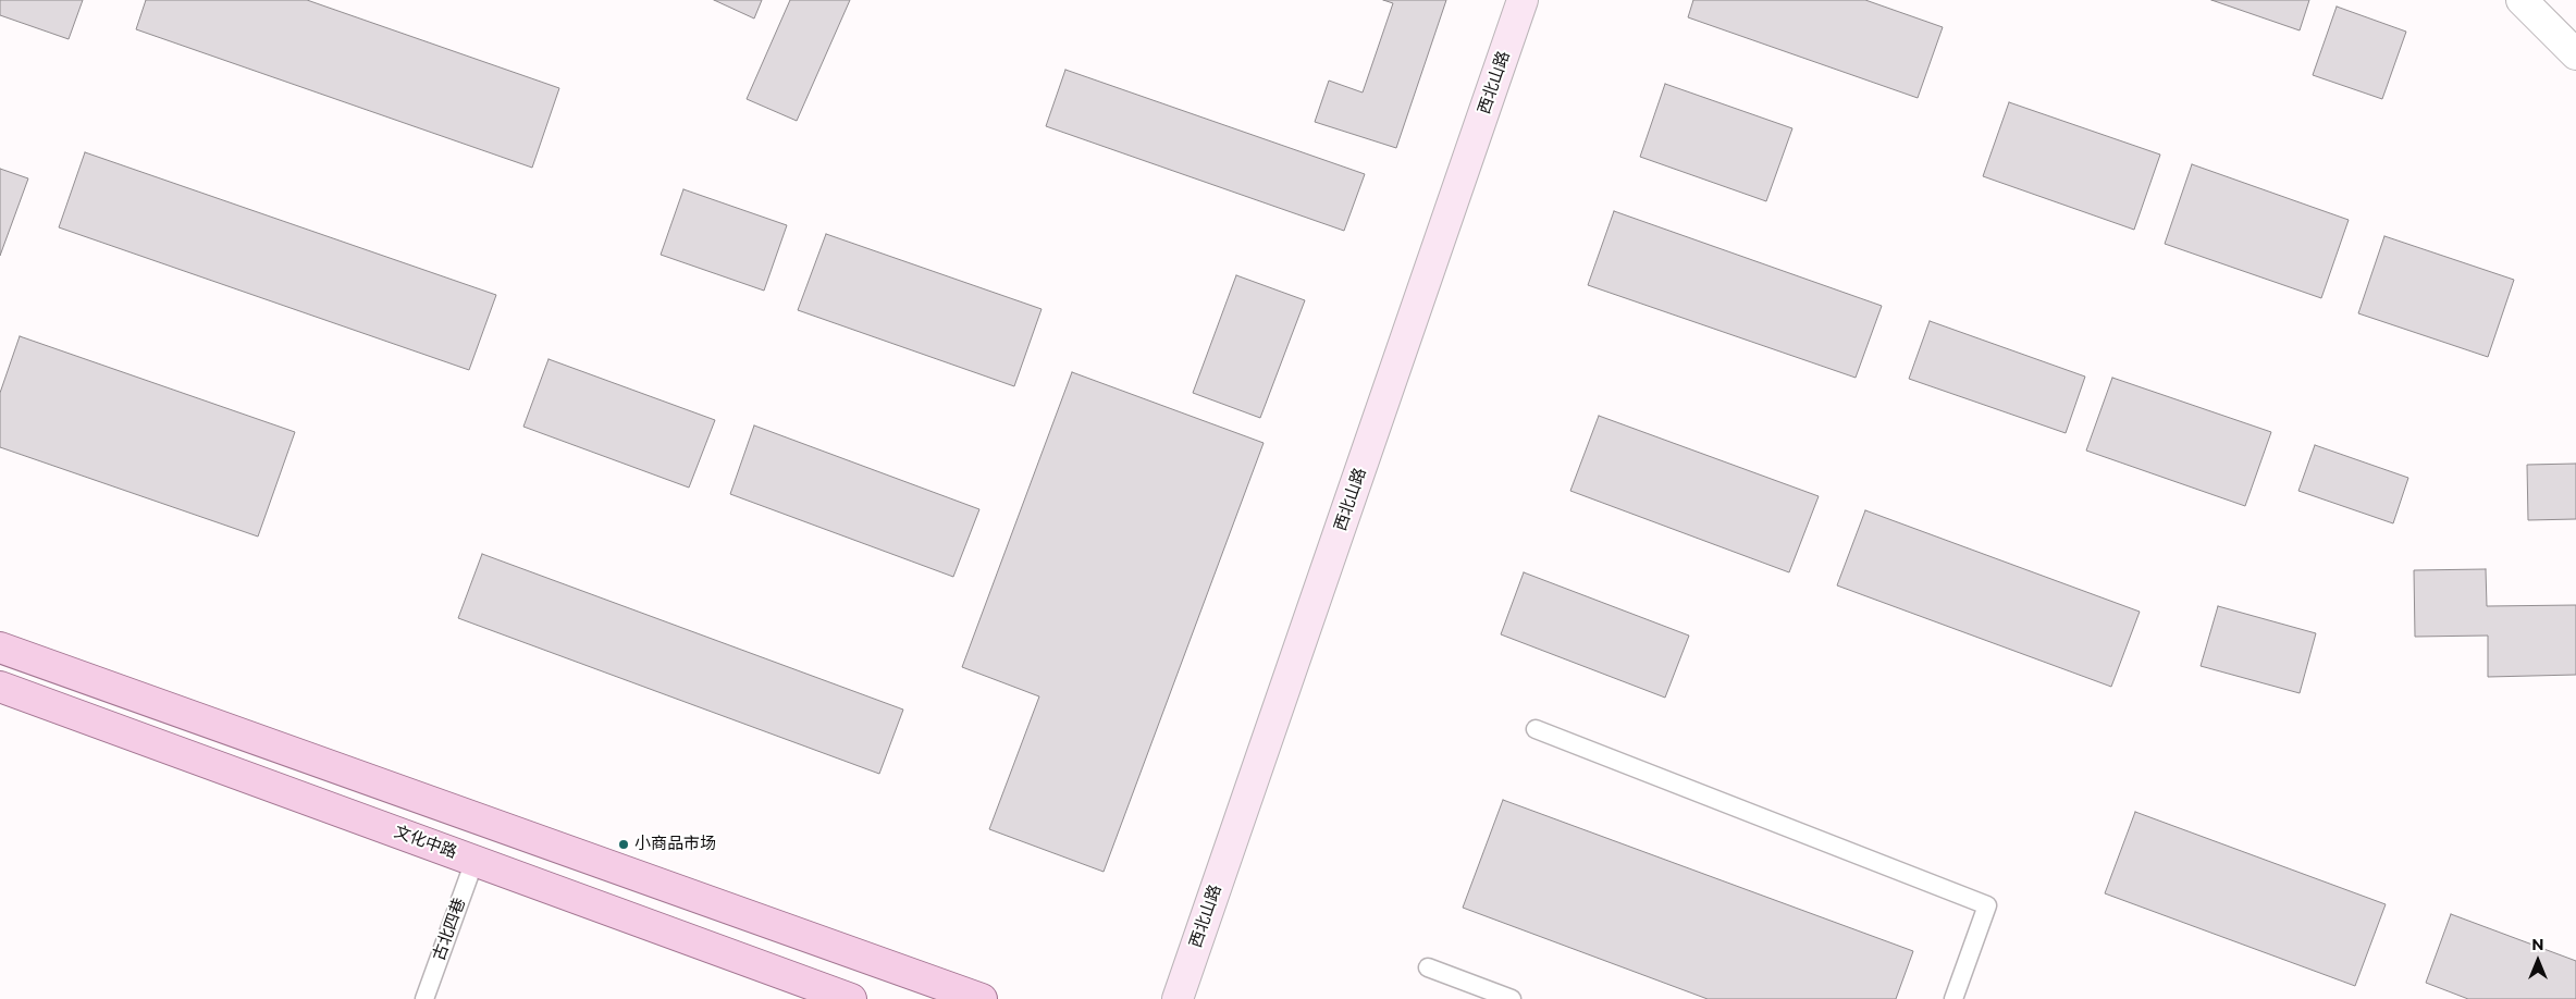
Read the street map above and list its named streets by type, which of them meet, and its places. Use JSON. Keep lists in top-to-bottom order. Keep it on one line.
{"streets":{"main road":["西北山路","文化中路"],"lane":["古北四巷"]},"crossings":[["文化中路","古北四巷"]],"places":["小商品市场"],"north":"top"}
